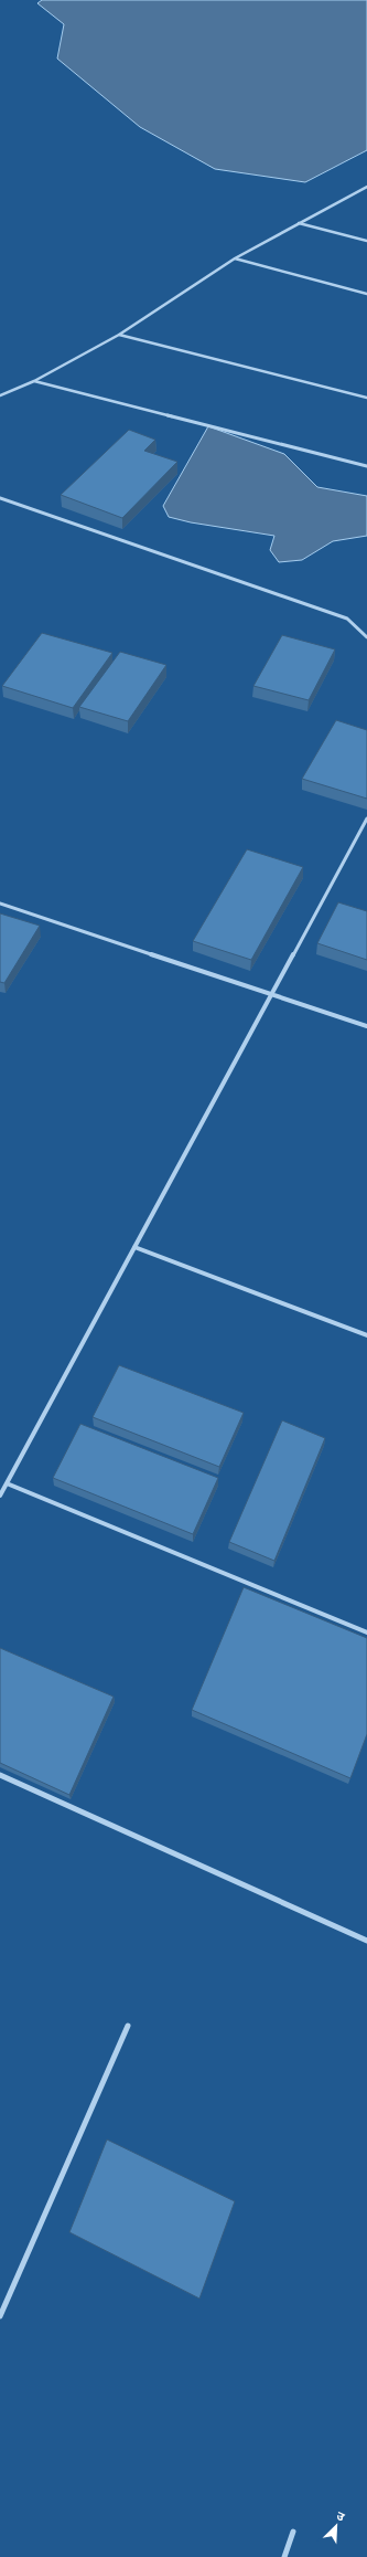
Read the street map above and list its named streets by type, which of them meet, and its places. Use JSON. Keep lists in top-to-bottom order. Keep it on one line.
{"north":"top right"}
